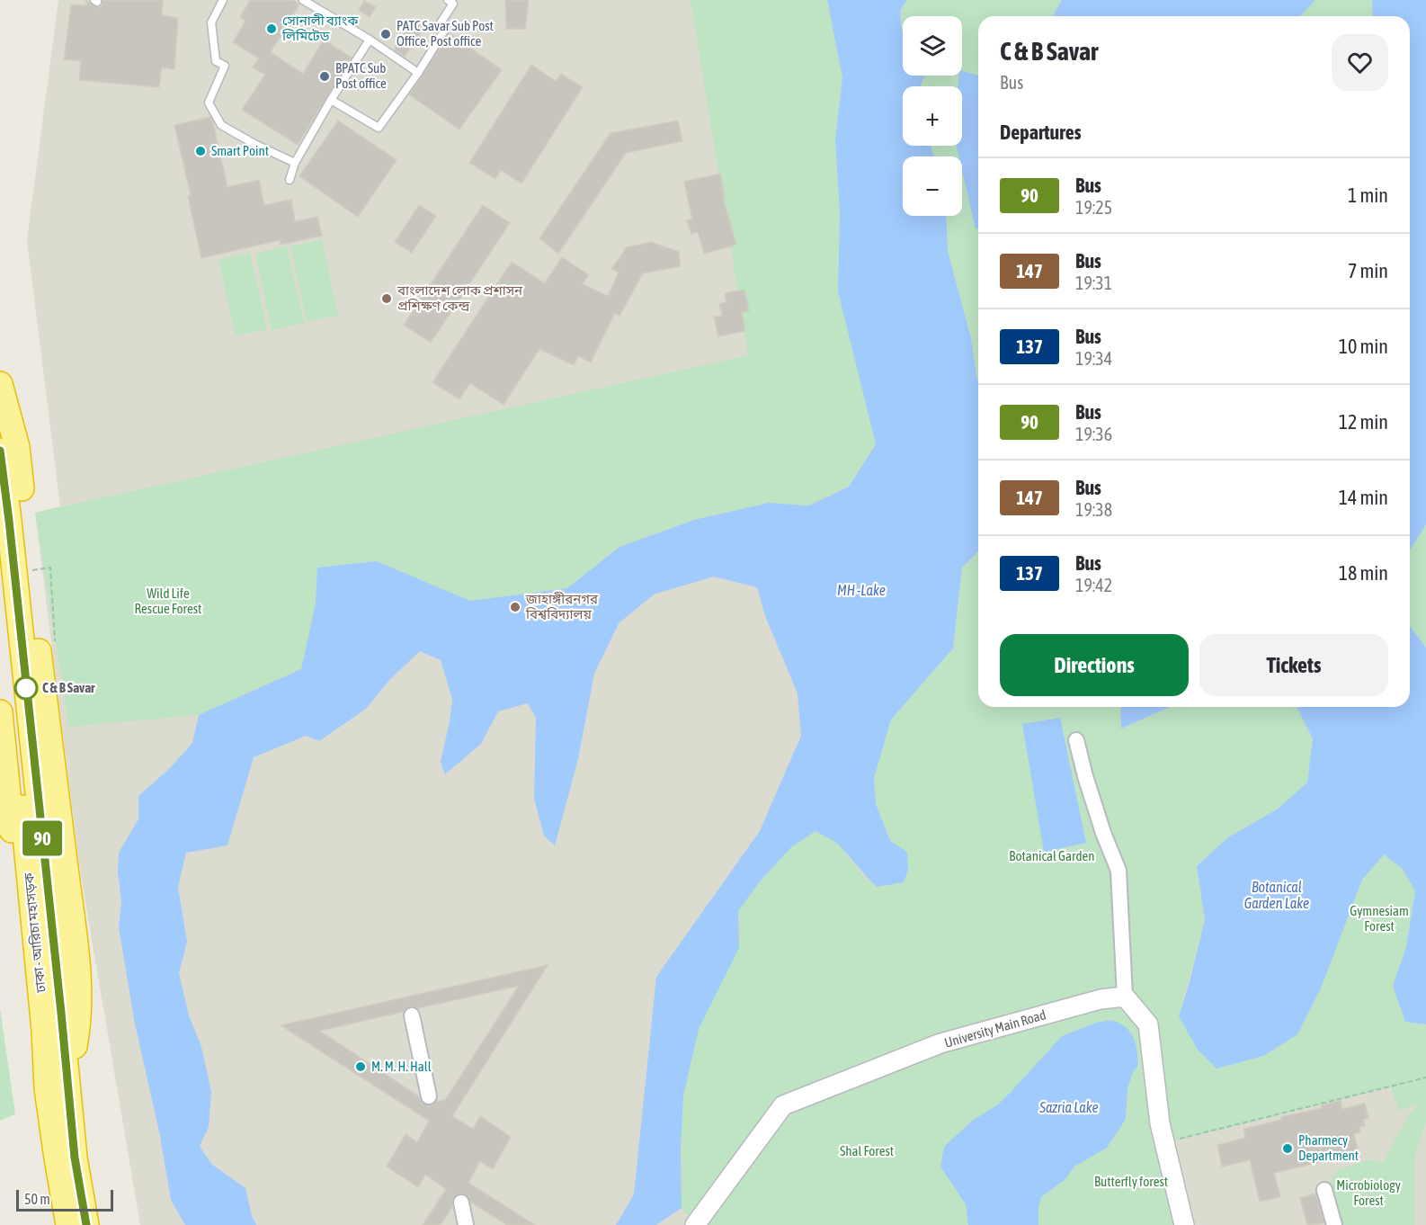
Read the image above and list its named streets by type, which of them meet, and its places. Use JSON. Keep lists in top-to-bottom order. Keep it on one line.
{"streets":{"highway":["ঢাকা - আরিচা মহাসড়ক"],"street":["University Main Road"]},"water":["MH -Lake","Botanical Garden Lake","Sazria Lake"],"parks":["Wild Life Rescue Forest","Botanical Garden","Gymnesiam Forest","Shal Forest","Butterfly forest","Microbiology Forest"],"places":["সোনালী ব্যাংক লিমিটেড","PATC Savar Sub Post Office, Post office","BPATC Sub Post office","Smart Point","বাংলাদেশ লোক প্রশাসন প্রশিক্ষণ কেন্দ্র","জাহাঙ্গীরনগর বিশ্ববিদ্যালয়","C & B Savar","M. M. H. Hall","Pharmecy Department"],"lines":["bus line 90"],"scale_bar":"50 m","page":{"on_map":"90","map_buttons":["+","−"],"heading":[["C & B Savar","Bus"],"Departures"],"list":[{"mark":"90","name":"Bus","note":"19:25","value":"1 min"},{"mark":"147","name":"Bus","note":"19:31","value":"7 min"},{"mark":"137","name":"Bus","note":"19:34","value":"10 min"},{"mark":"90","name":"Bus","note":"19:36","value":"12 min"},{"mark":"147","name":"Bus","note":"19:38","value":"14 min"},{"mark":"137","name":"Bus","note":"19:42","value":"18 min"}],"buttons":["Directions","Tickets"],"scale":"50 m"}}
